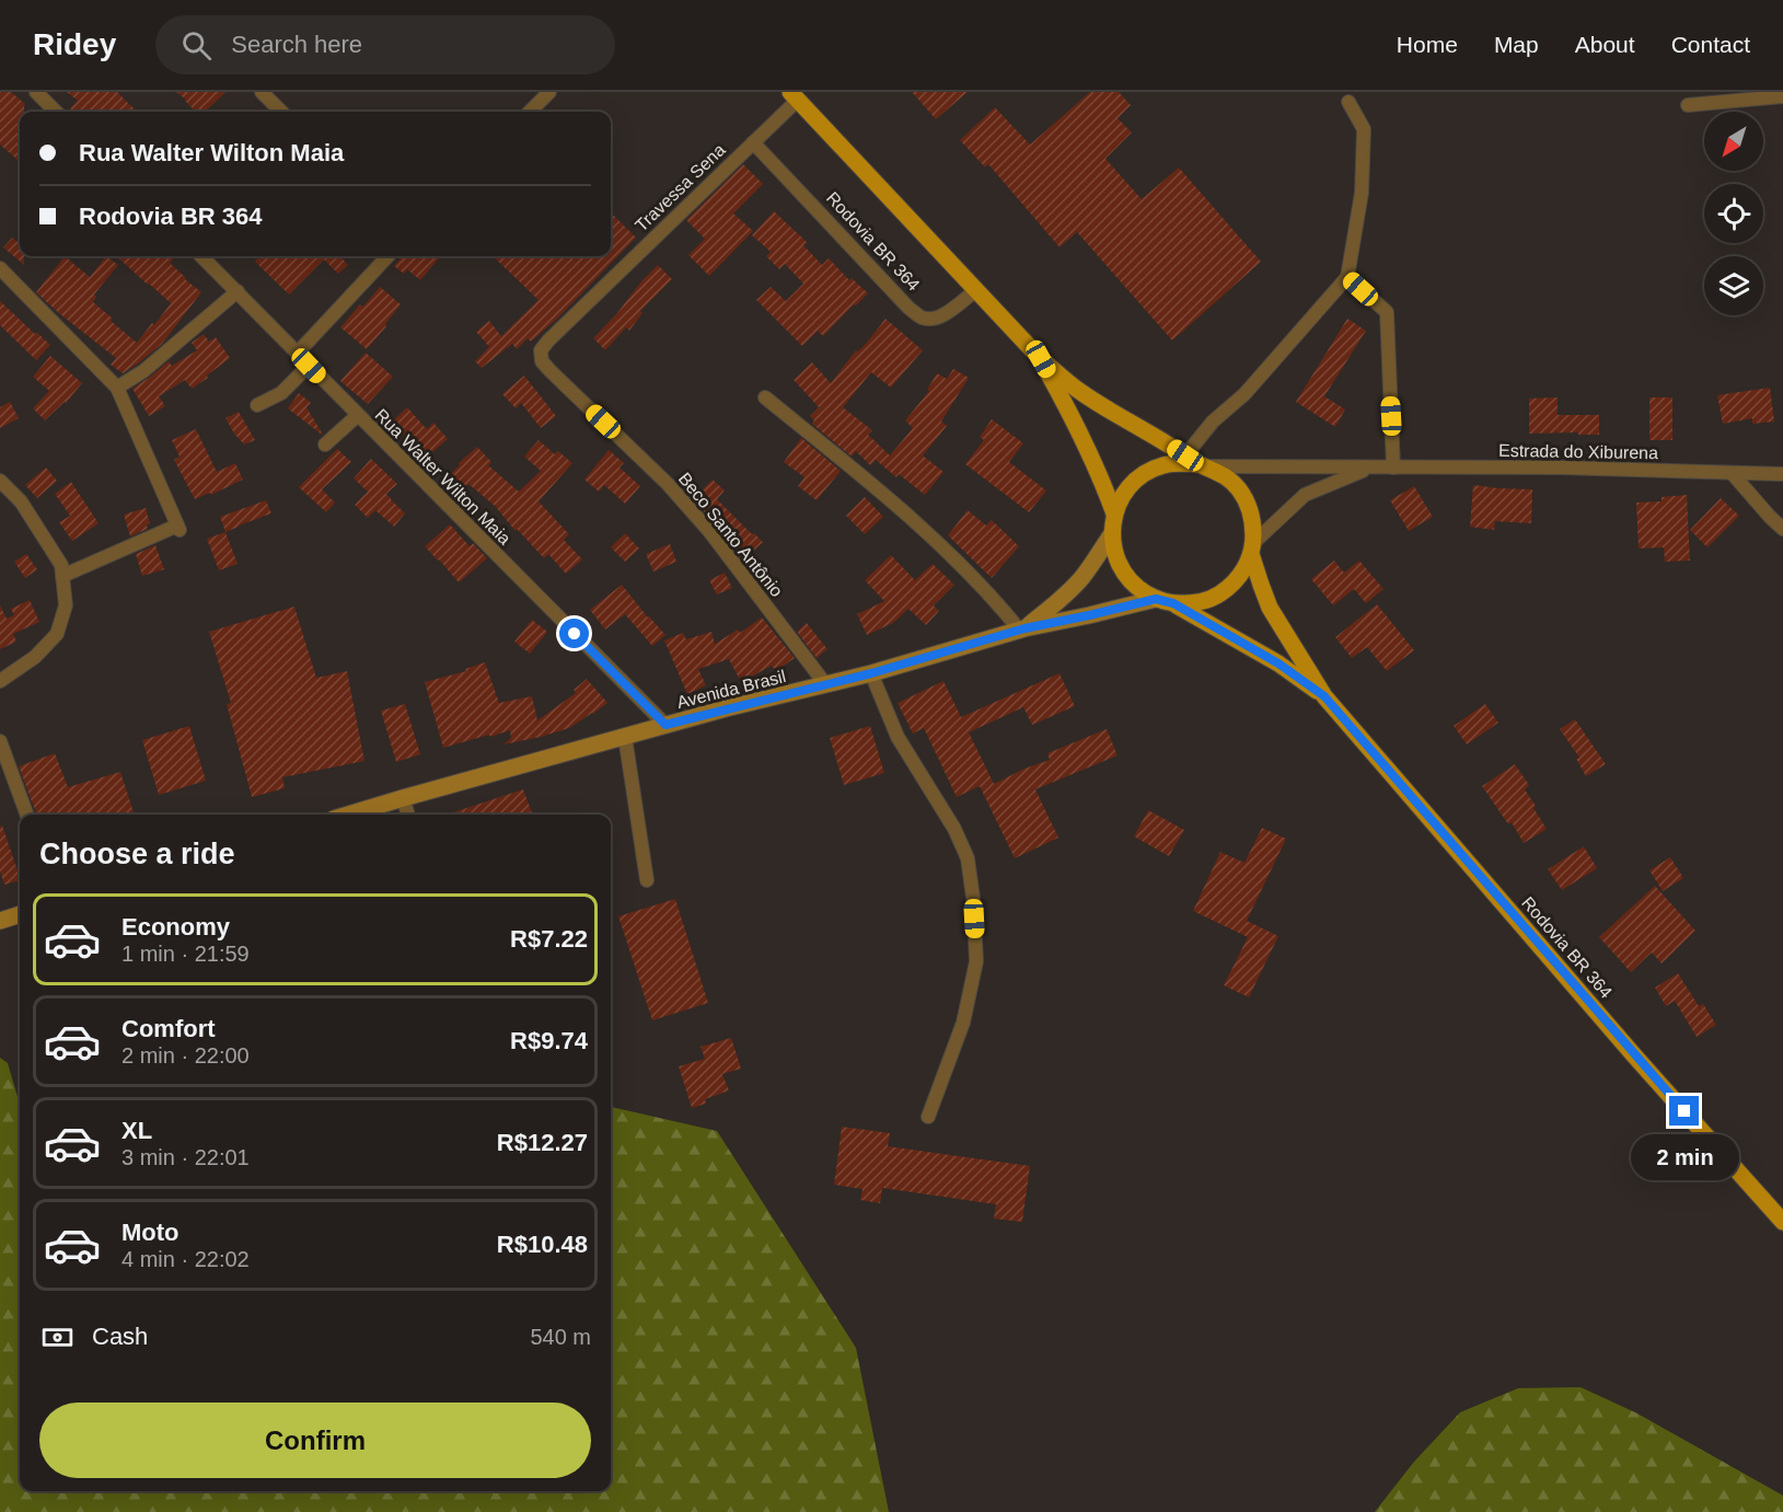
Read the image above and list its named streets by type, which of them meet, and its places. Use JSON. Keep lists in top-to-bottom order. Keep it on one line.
{"streets":{"main road":["Rodovia BR 364"],"street":["Travessa Sena","Estrada do Xiburena","Rua Walter Wilton Maia","Beco Santo Antônio","Avenida Brasil"]},"crossings":[["Travessa Sena","Rodovia BR 364"],["Travessa Sena","Beco Santo Antônio"],["Rodovia BR 364","Estrada do Xiburena"],["Rodovia BR 364","Avenida Brasil"],["Estrada do Xiburena","Avenida Brasil"],["Rua Walter Wilton Maia","Avenida Brasil"],["Beco Santo Antônio","Avenida Brasil"]],"north":"bottom left","page":{"header":"Ridey","search":"Search here","nav":["Home","Map","About","Contact"],"banner":["Rua Walter Wilton Maia","Rodovia BR 364"],"heading":"Choose a ride","list":[{"name":"Economy","note":"1 min · 21:59","value":"R$7.22"},{"name":"Comfort","note":"2 min · 22:00","value":"R$9.74"},{"name":"XL","note":"3 min · 22:01","value":"R$12.27"},{"name":"Moto","note":"4 min · 22:02","value":"R$10.48"}],"bubble":"2 min","pay":["Cash","540 m"],"buttons":"Confirm"}}
